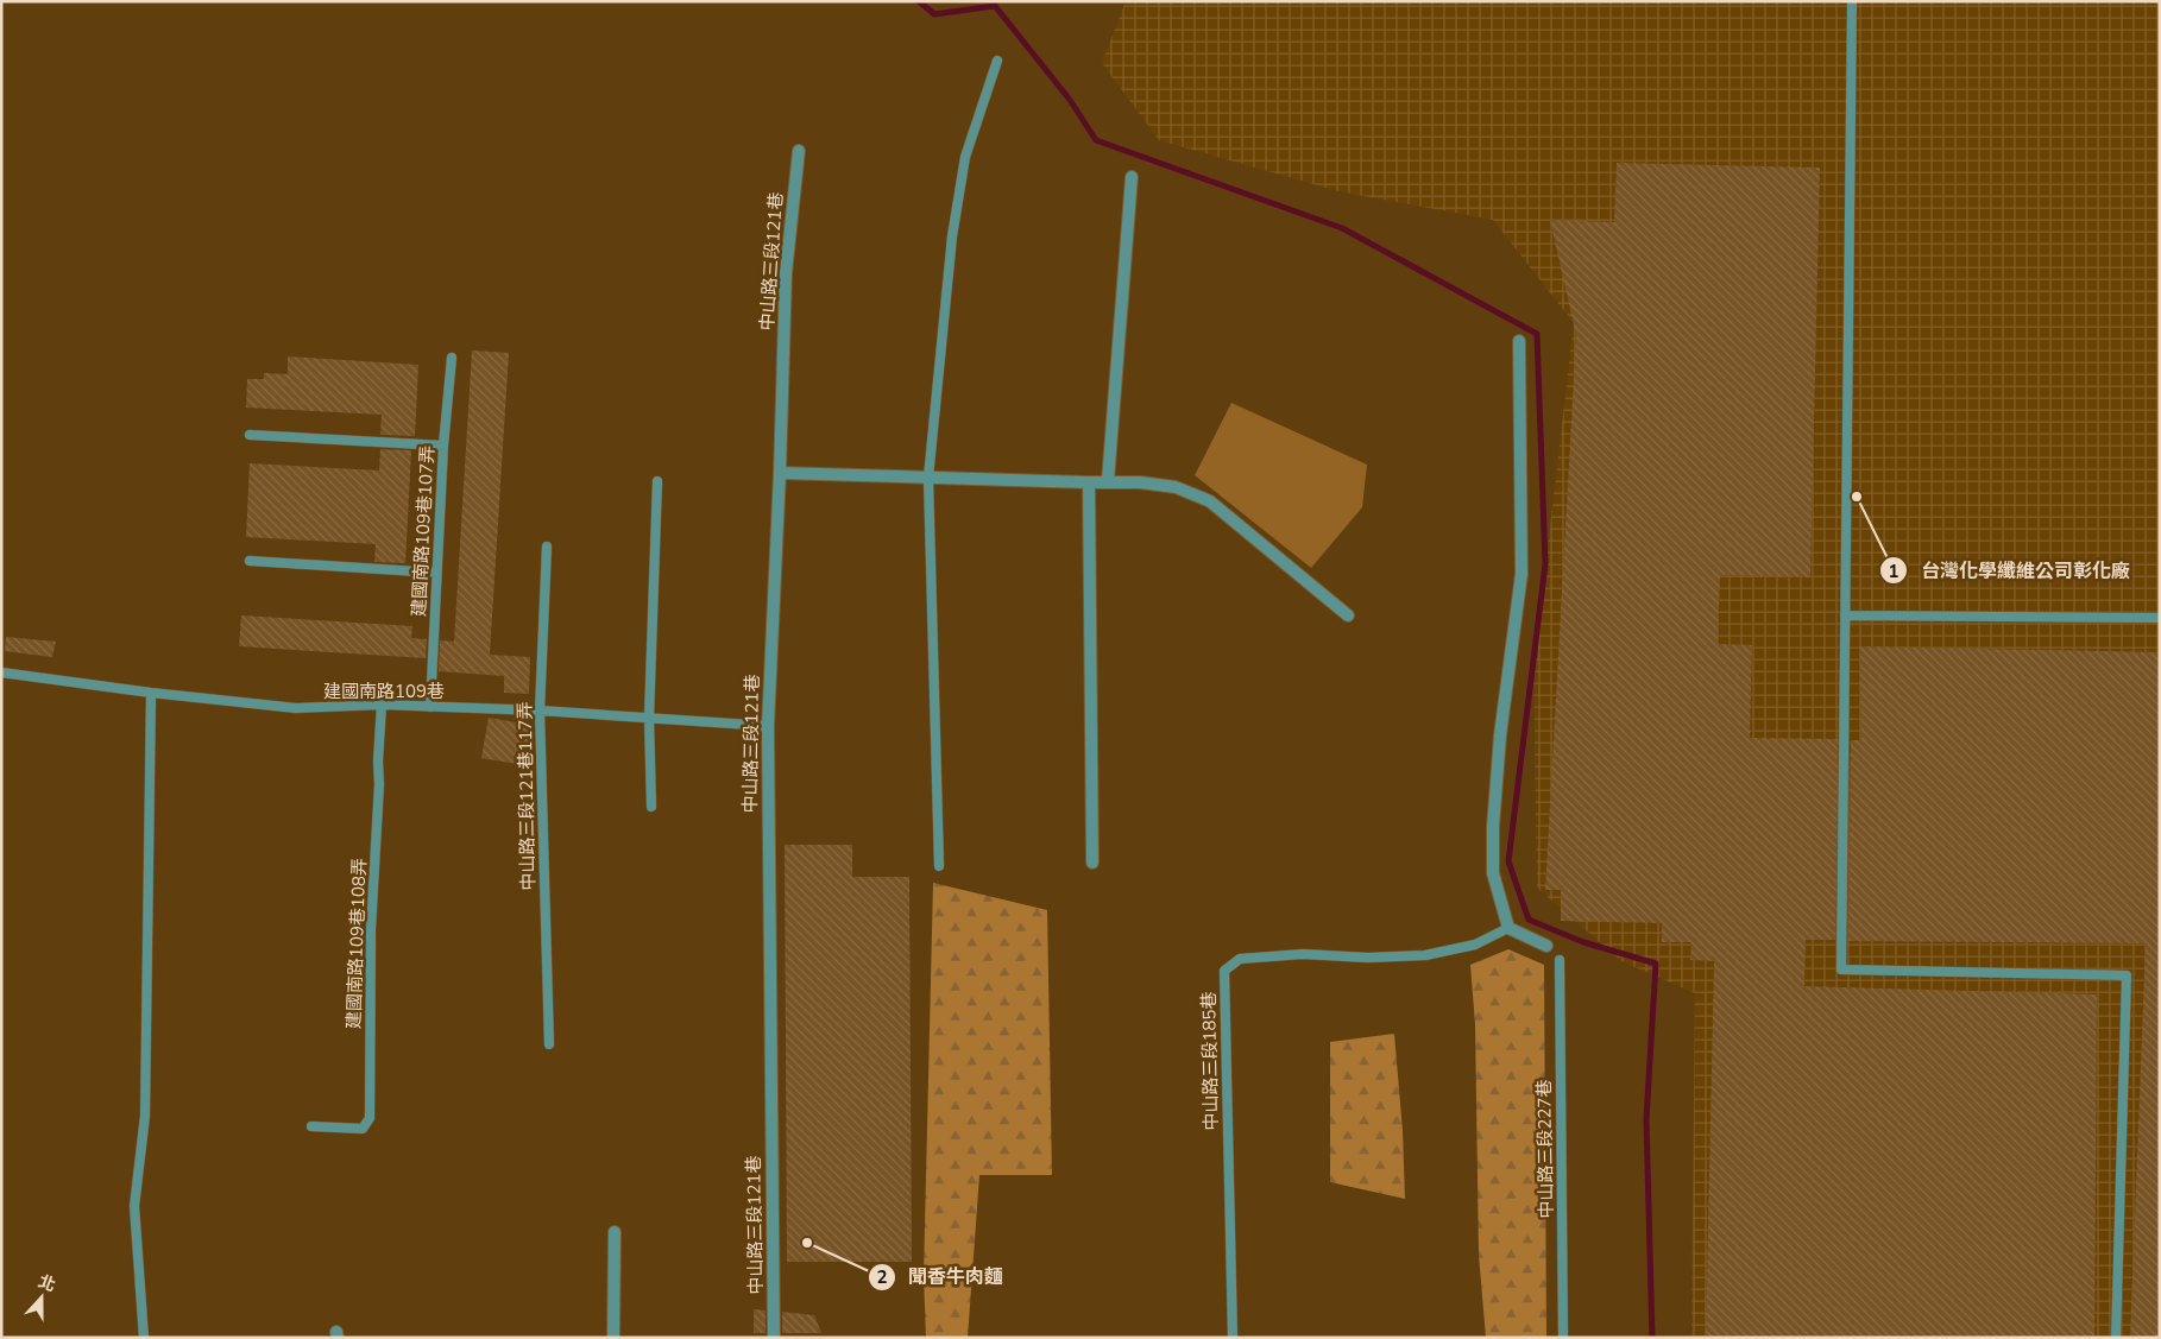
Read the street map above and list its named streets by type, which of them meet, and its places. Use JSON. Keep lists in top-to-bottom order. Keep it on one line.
{"streets":{"street":["中山路三段121巷"],"lane":["建國南路109巷107弄","建國南路109巷","中山路三段121巷117弄","建國南路109巷108弄","中山路三段185巷","中山路三段227巷"]},"crossings":[["中山路三段121巷","建國南路109巷"],["建國南路109巷107弄","建國南路109巷"],["建國南路109巷","中山路三段121巷117弄"],["建國南路109巷","建國南路109巷108弄"]],"places":["台灣化學纖維公司彰化廠","聞香牛肉麵"],"north":"top"}
